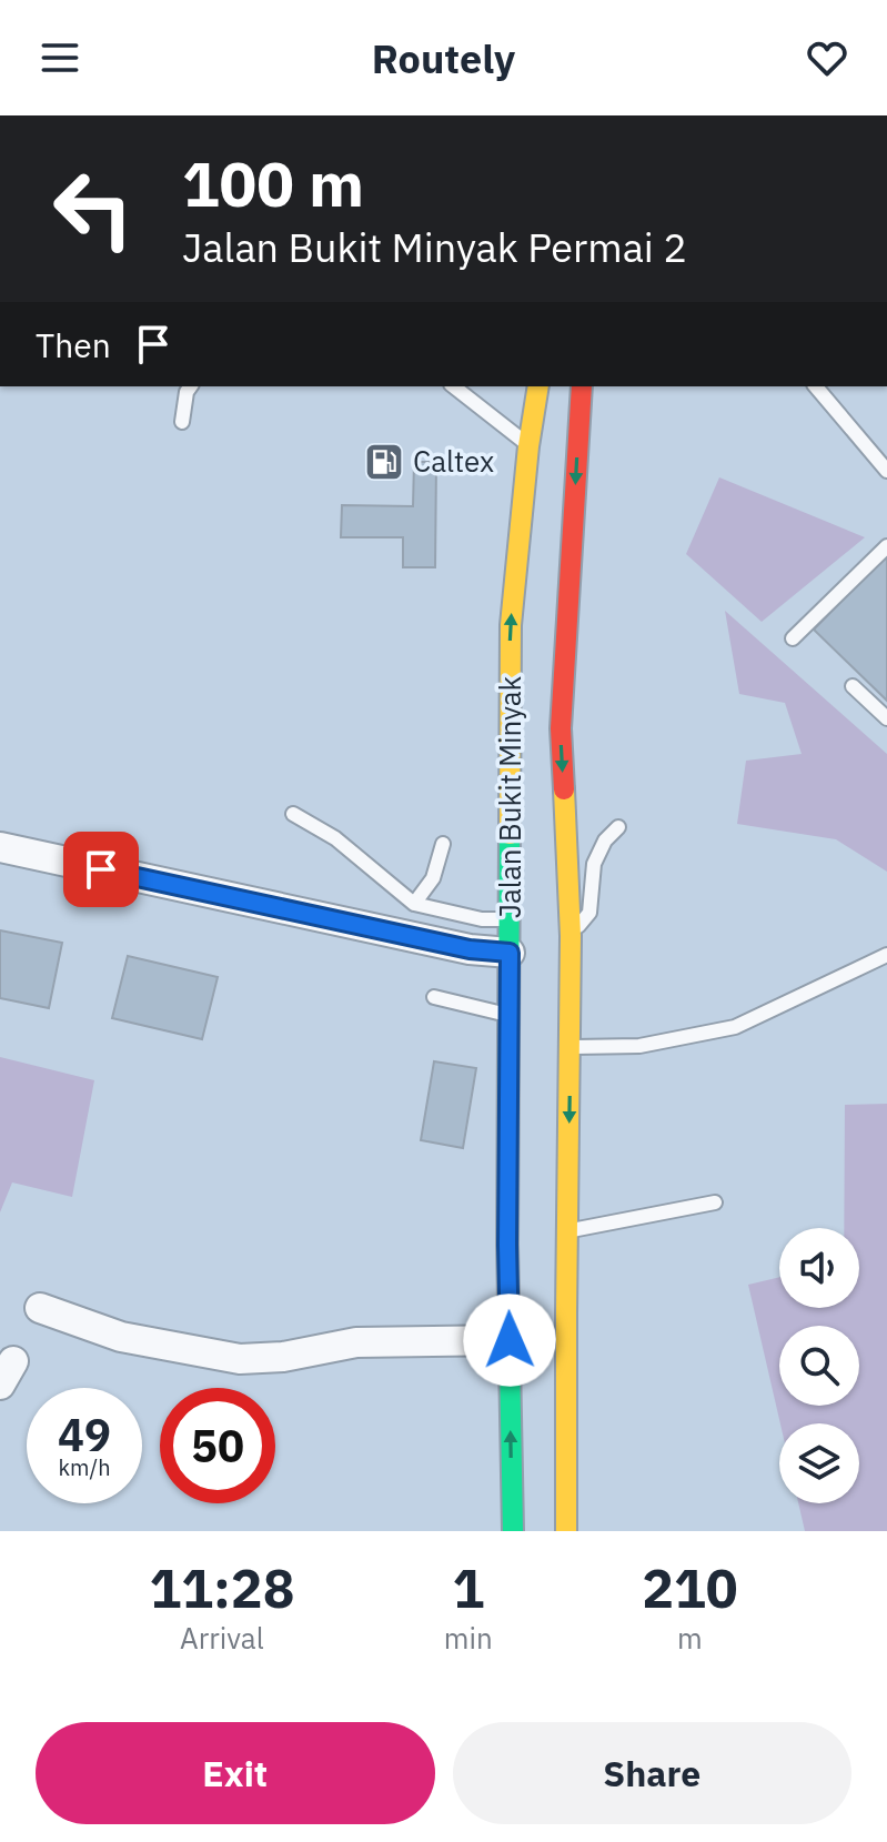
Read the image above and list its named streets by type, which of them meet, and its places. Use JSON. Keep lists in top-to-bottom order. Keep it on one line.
{"streets":{"main road":["Jalan Bukit Minyak"]},"places":{"fuel station":["Caltex"]},"page":{"header":"Routely","turn":["100 m","Jalan Bukit Minyak Permai 2"],"then":"Then","speed":"49 km/h","limit":"50","eta":["11:28","Arrival","1","min","210","m"],"buttons":["Exit","Share"]}}
